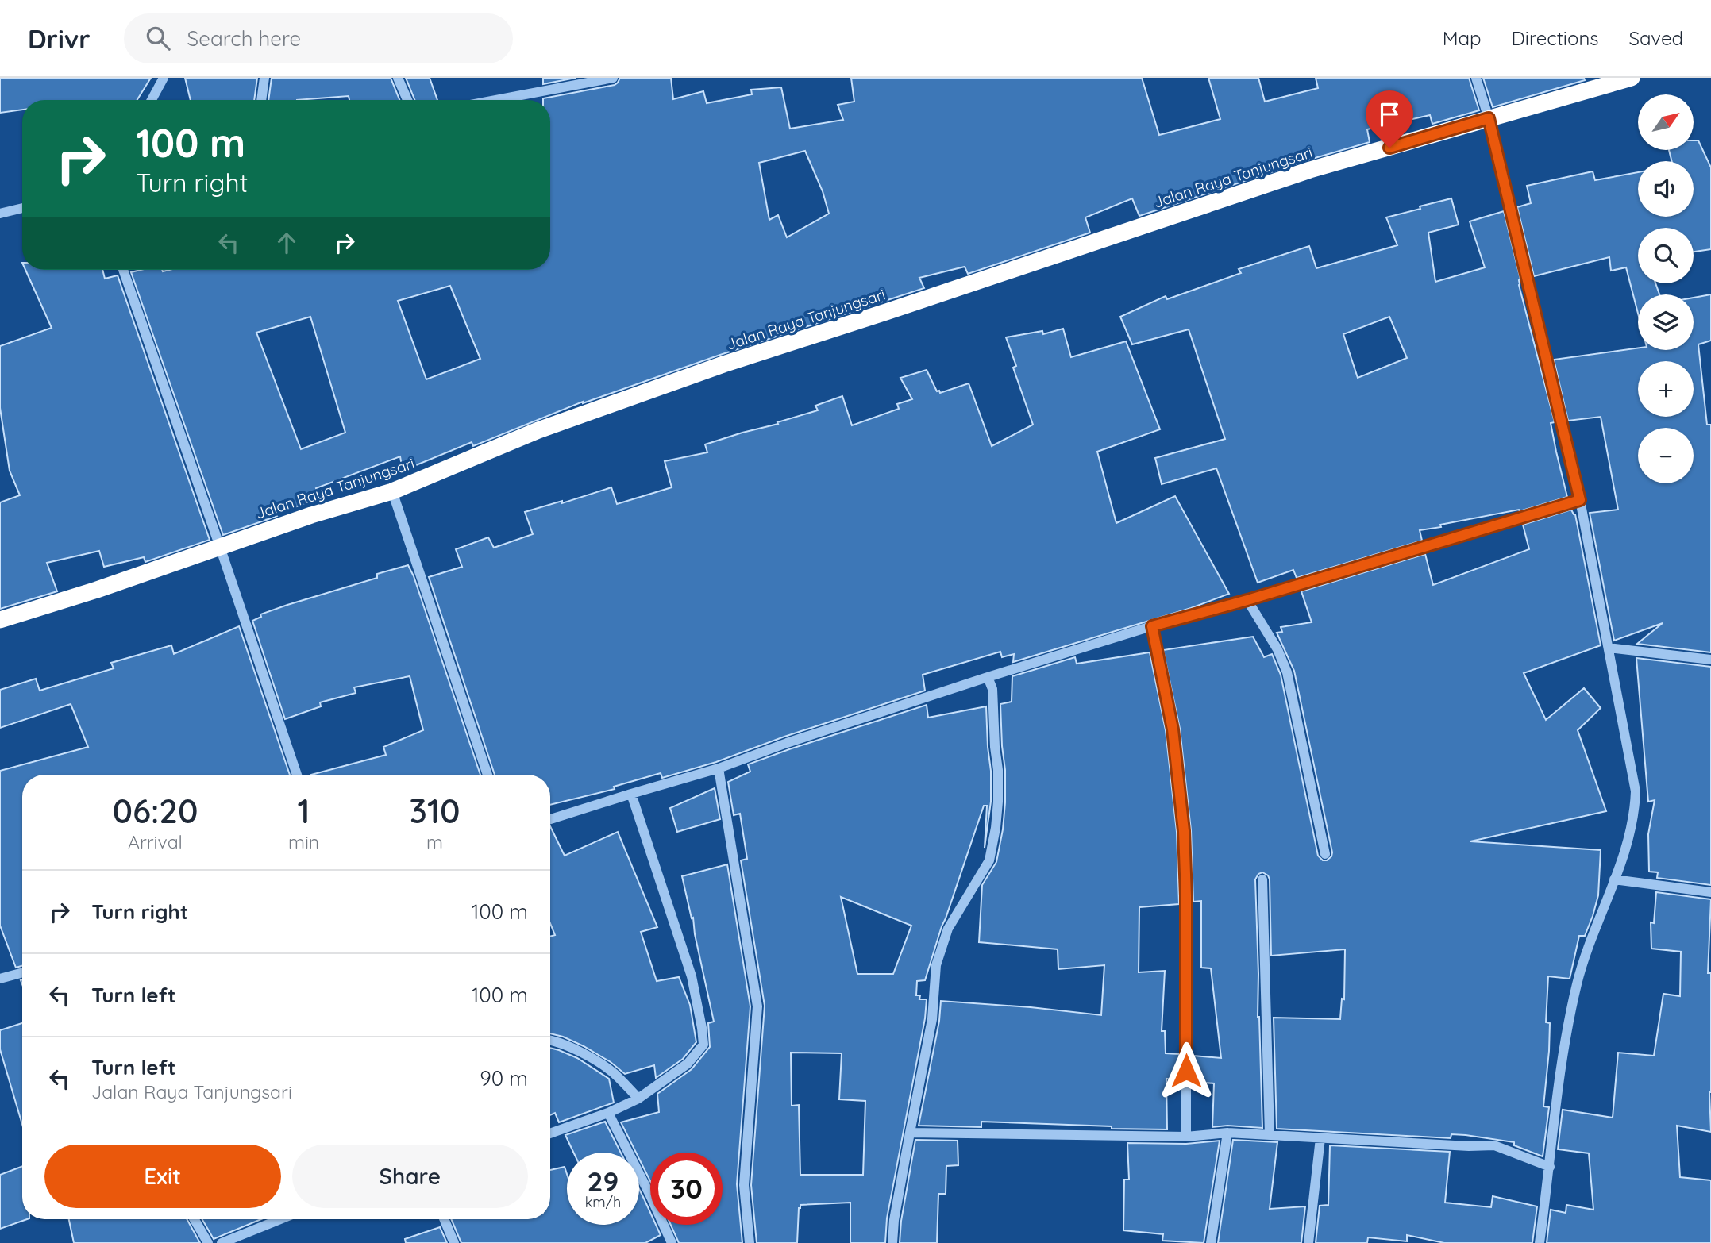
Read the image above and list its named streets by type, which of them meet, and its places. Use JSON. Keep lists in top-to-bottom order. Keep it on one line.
{"streets":{"highway":["Jalan Raya Tanjungsari"]},"north":"top right","page":{"header":"Drivr","search":"Search here","nav":["Map","Directions","Saved"],"map_buttons":["+","−"],"turn":["100 m","Turn right"],"eta":["06:20","Arrival","1","min","310","m"],"list":[{"name":"Turn right","value":"100 m"},{"name":"Turn left","value":"100 m"},{"name":"Turn left","note":"Jalan Raya Tanjungsari","value":"90 m"}],"buttons":["Exit","Share"],"speed":"29 km/h","limit":"30"}}
